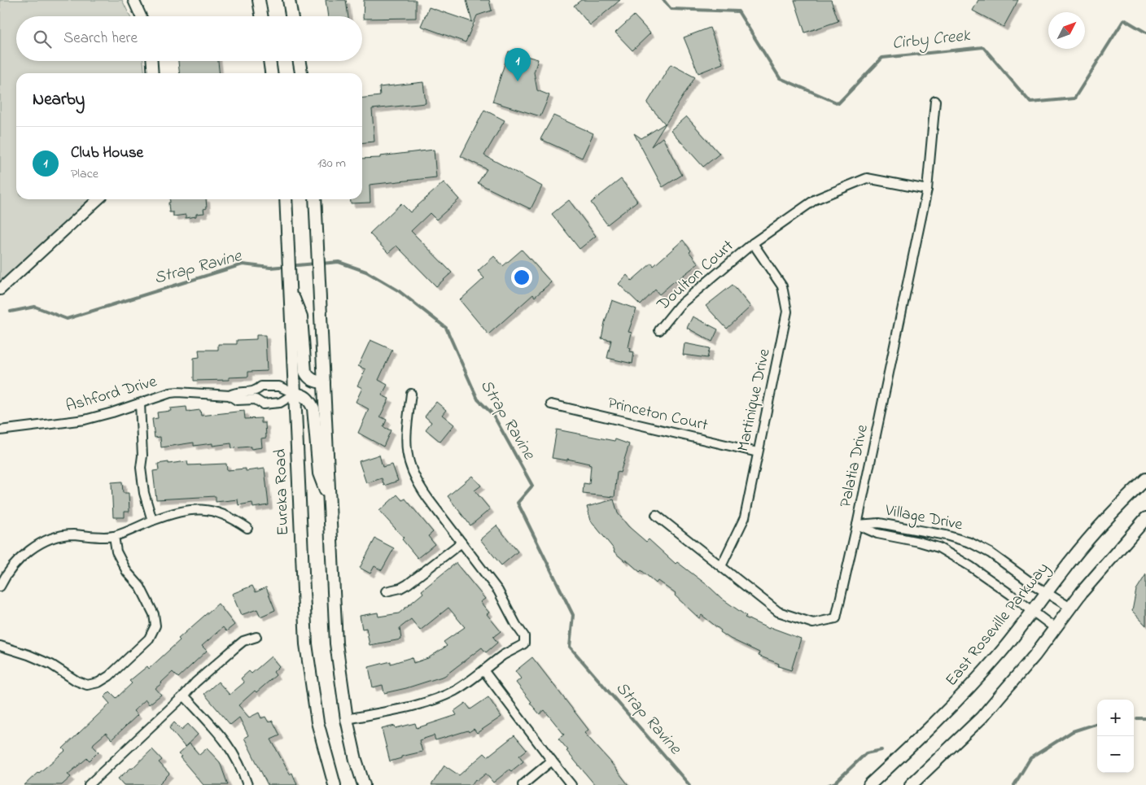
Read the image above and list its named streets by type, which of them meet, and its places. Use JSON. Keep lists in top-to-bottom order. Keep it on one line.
{"streets":{"main road":["Eureka Road","East Roseville Parkway"],"street":["Doulton Court","Ashford Drive","Martinique Drive","Princeton Court","Palatia Drive","Village Drive"]},"crossings":[["Doulton Court","Martinique Drive"],["Doulton Court","Palatia Drive"],["Ashford Drive","Eureka Road"],["Martinique Drive","Princeton Court"],["Martinique Drive","Palatia Drive"],["Palatia Drive","Village Drive"],["Village Drive","East Roseville Parkway"]],"water":["Cirby Creek","Strap Ravine"],"north":"top right","page":{"search":"Search here","pins":"1","heading":"Nearby","list":[{"mark":"1","name":"Club House","note":"Place","value":"130 m"}],"map_buttons":["+","−"]}}
